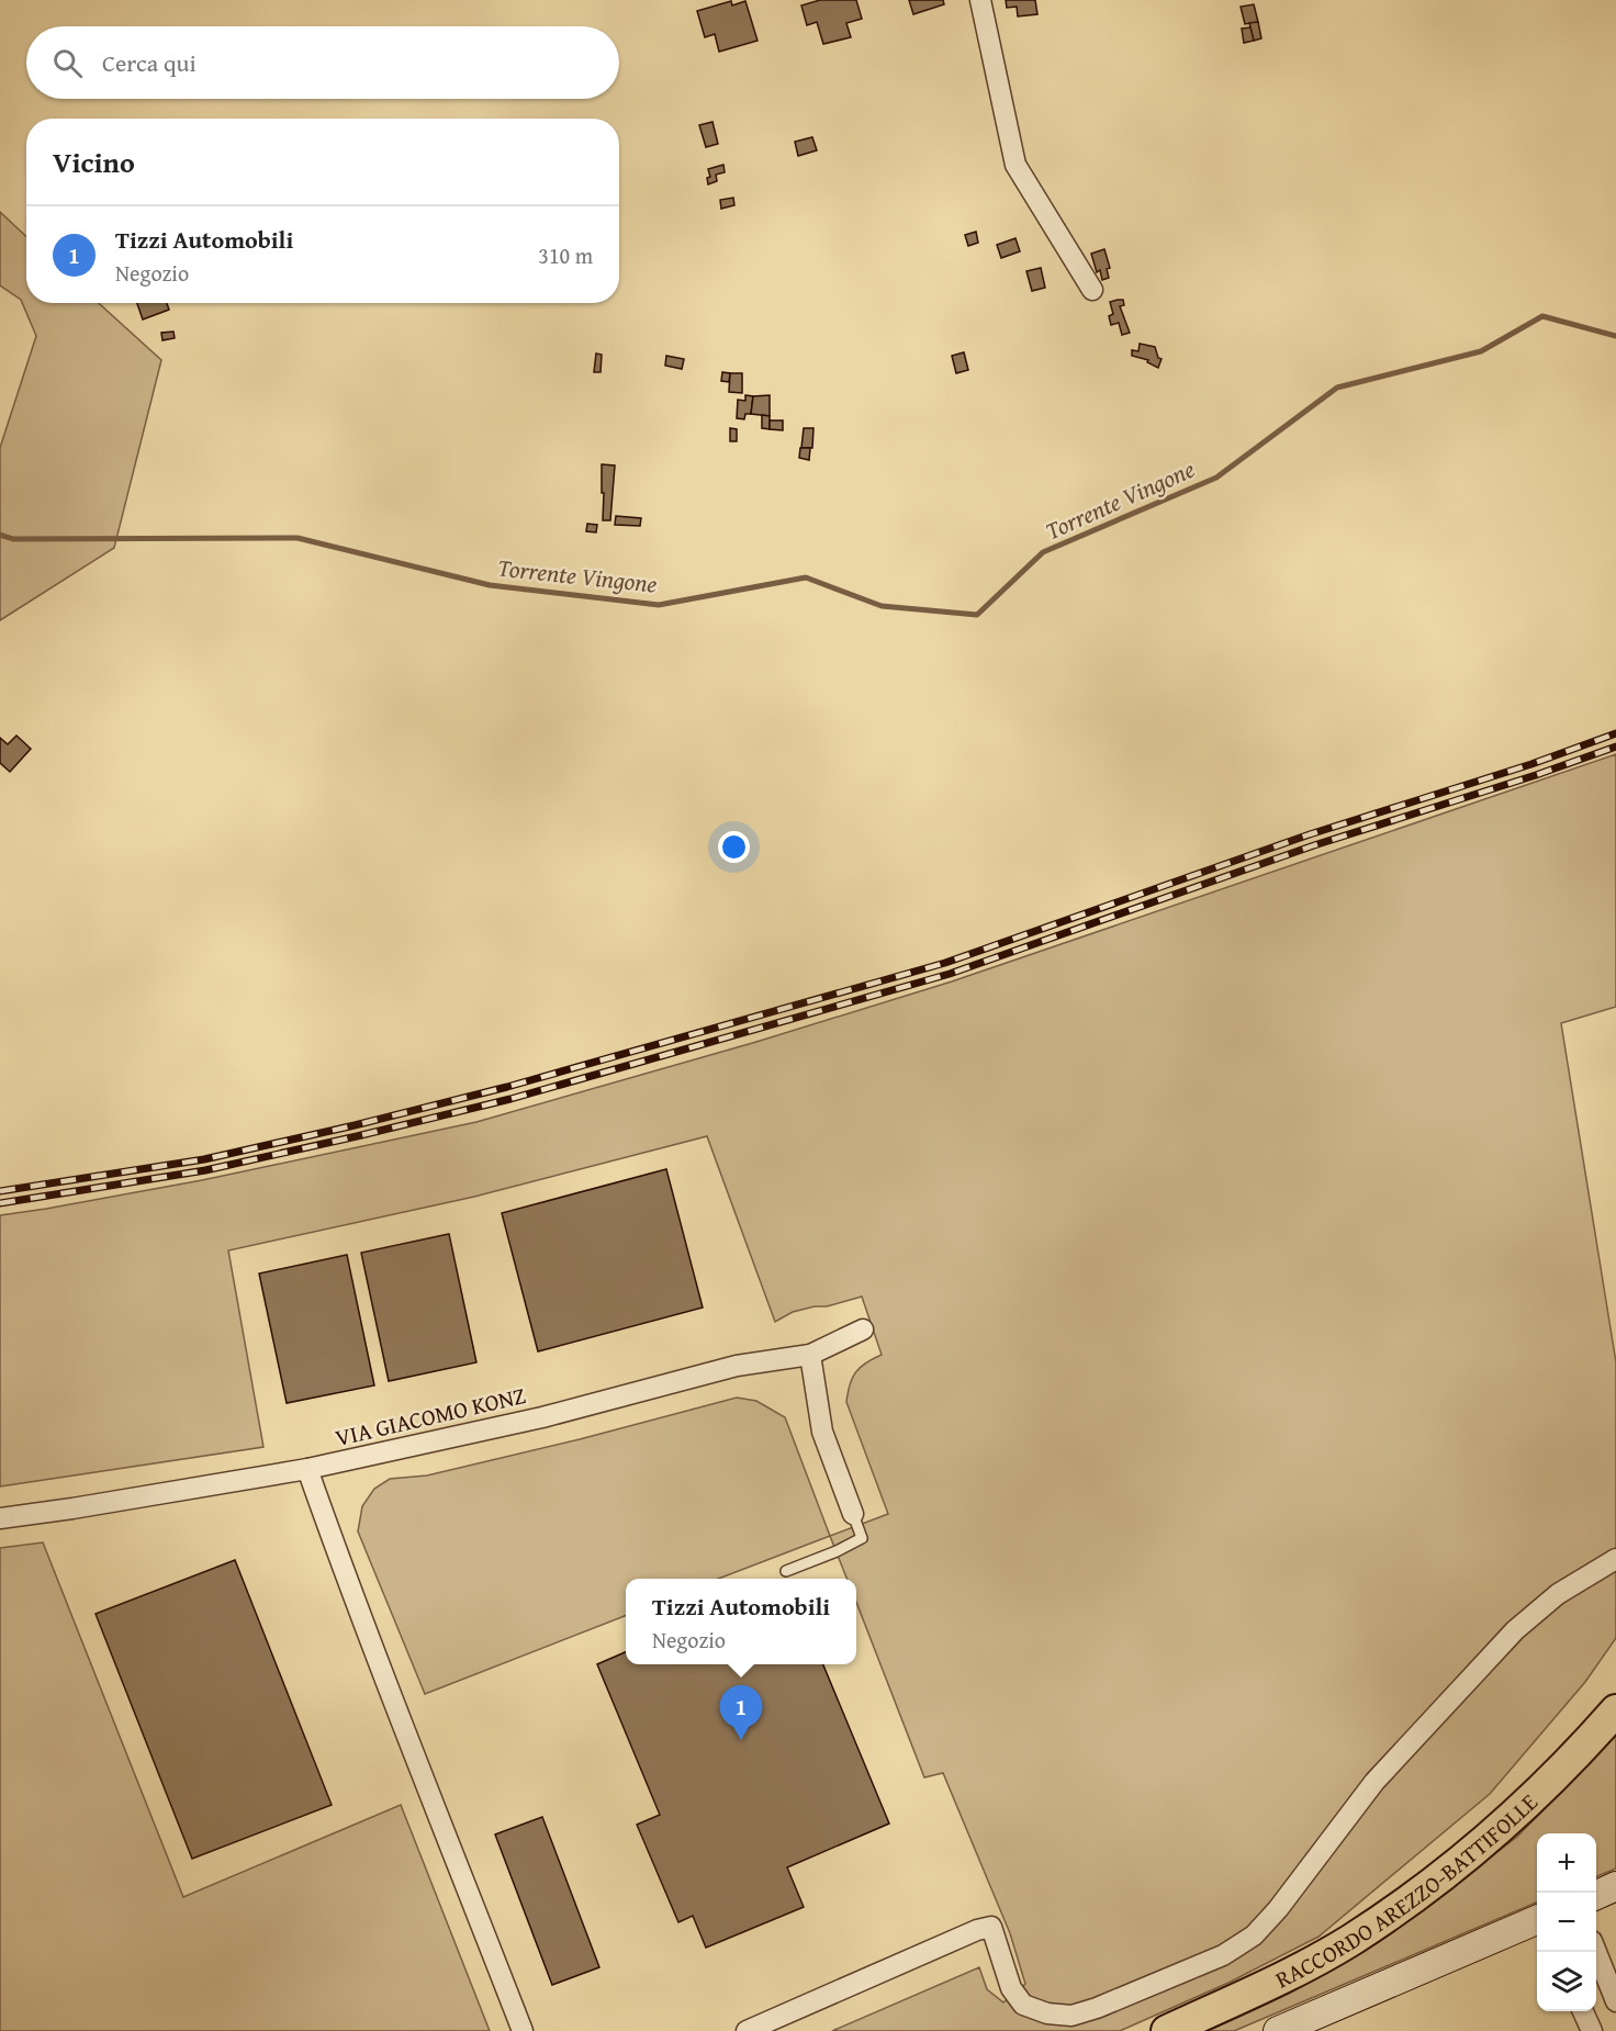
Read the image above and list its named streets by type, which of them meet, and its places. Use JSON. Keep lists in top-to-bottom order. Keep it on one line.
{"streets":{"main road":["RACCORDO AREZZO-BATTIFOLLE"],"street":["VIA GIACOMO KONZ"]},"water":["Torrente Vingone"],"page":{"search":"Cerca qui","heading":"Vicino","list":[{"mark":"1","name":"Tizzi Automobili","note":"Negozio","value":"310 m"}],"popup":["Tizzi Automobili","Negozio"],"pins":"1","map_buttons":["+","−"]}}
